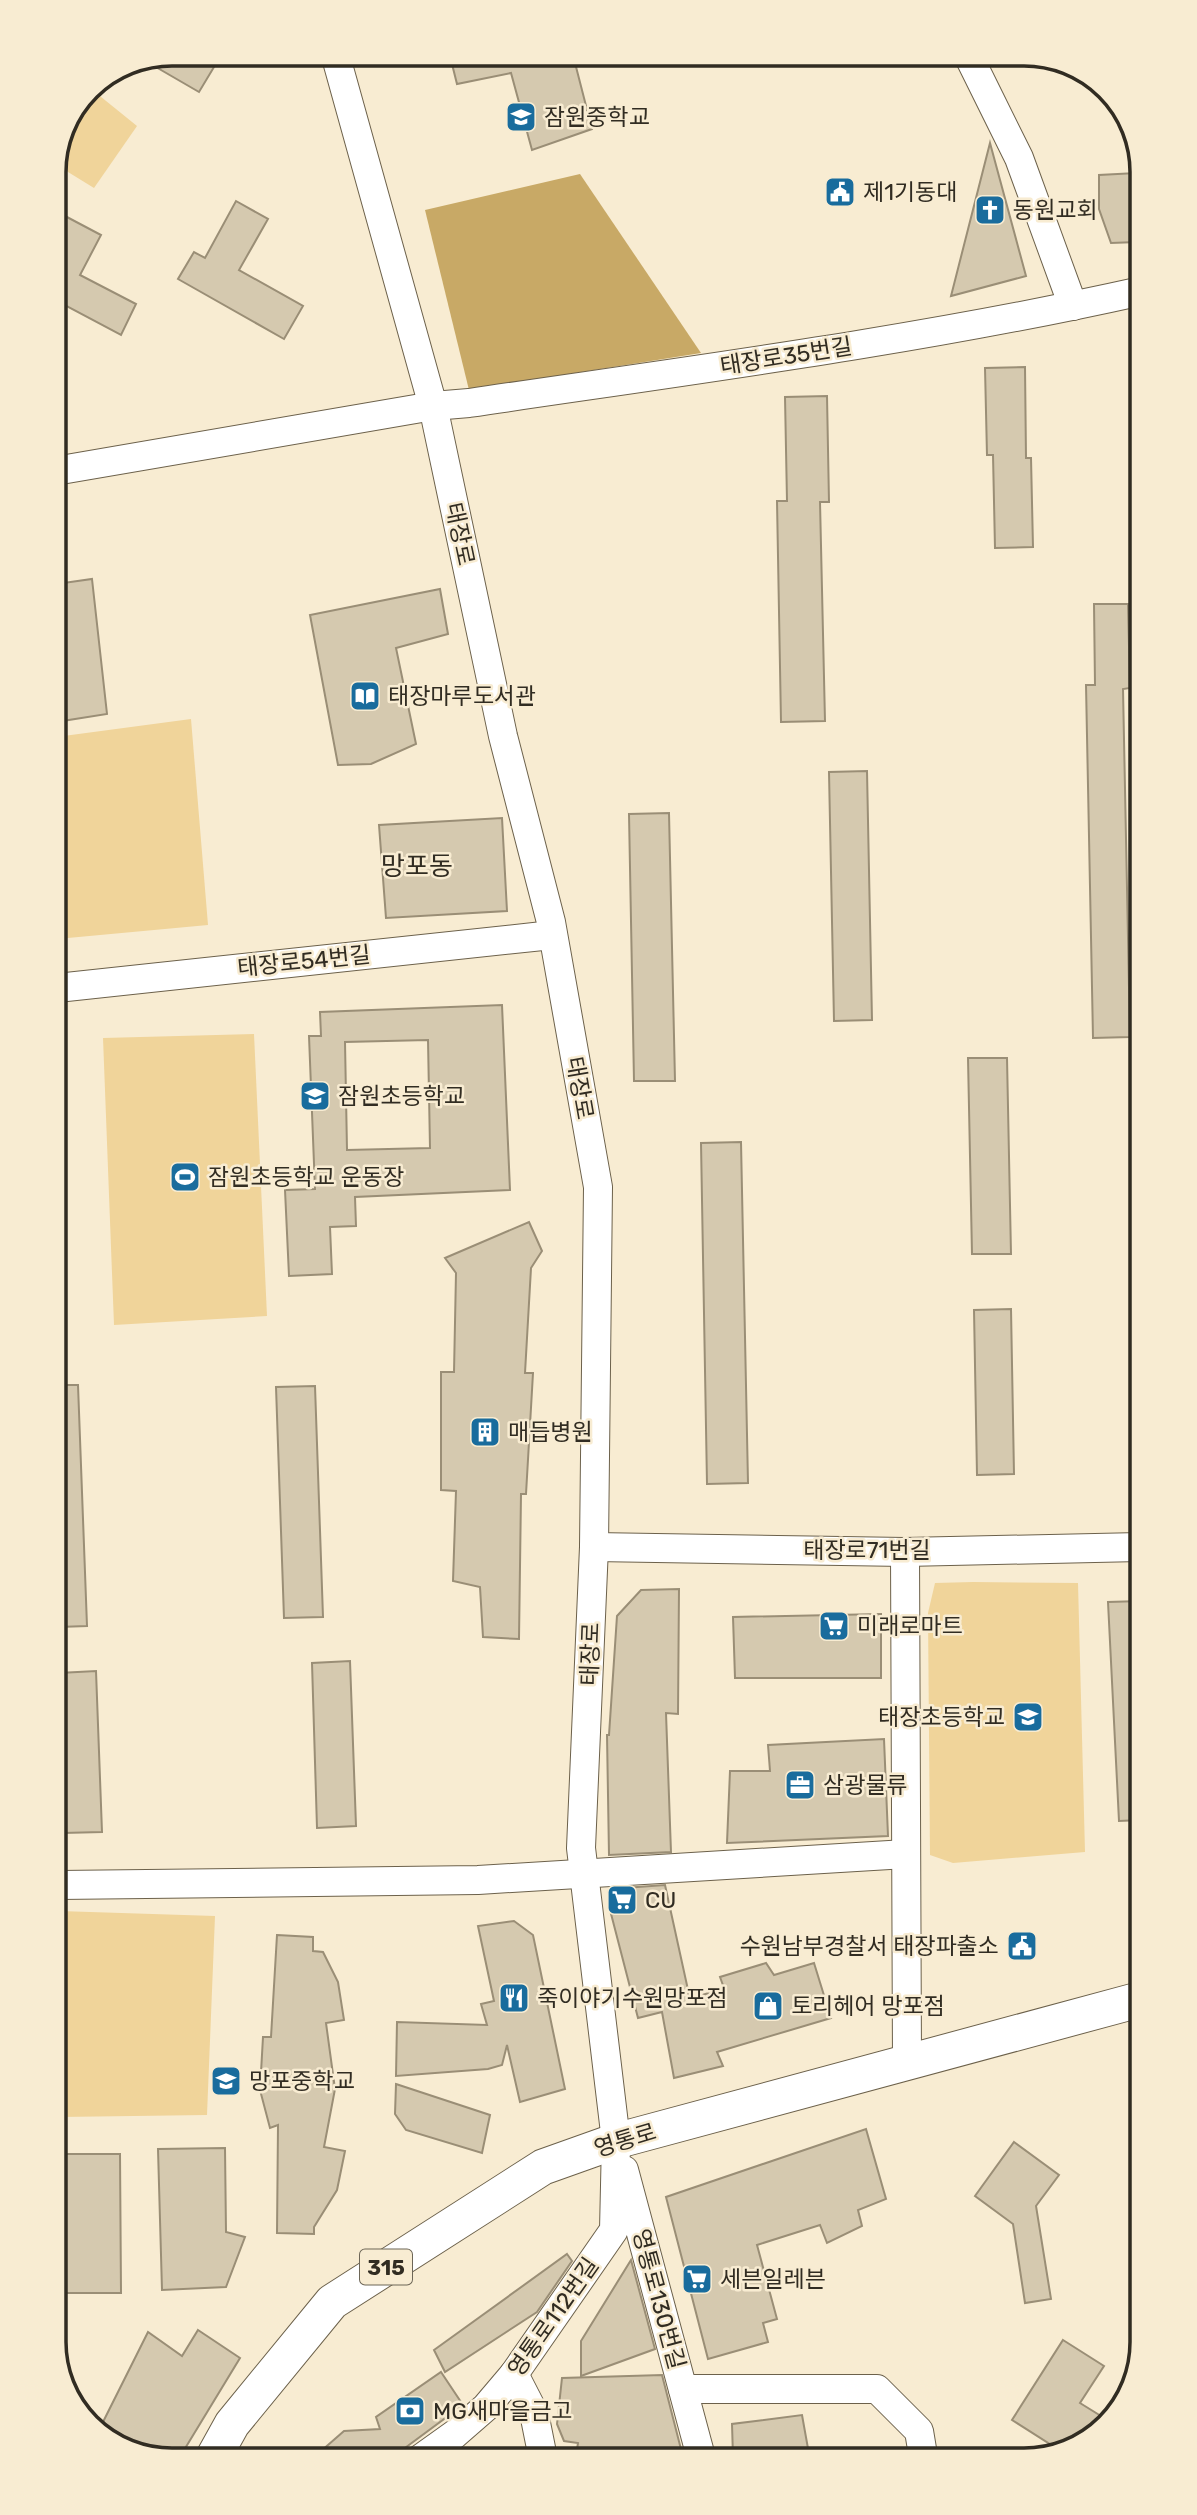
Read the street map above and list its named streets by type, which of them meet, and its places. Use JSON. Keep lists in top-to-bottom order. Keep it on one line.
{"streets":{"main road":["영통로","315"],"street":["태장로35번길","태장로","태장로54번길","태장로71번길","영통로130번길","영통로112번길"]},"crossings":[["태장로35번길","태장로"],["태장로","태장로54번길"],["태장로","태장로71번길"],["태장로","영통로"],["태장로","영통로130번길"],["태장로","영통로112번길"],["영통로","영통로130번길"],["영통로","영통로112번길"],["영통로130번길","영통로112번길"]],"districts":["망포동"],"places":{"school or university":["잠원중학교","잠원초등학교","태장초등학교","망포중학교"],"public building":["제1기동대","수원남부경찰서 태장파출소"],"church":["동원교회"],"library":["태장마루도서관"],"sports":["잠원초등학교 운동장"],"building":["매듭병원"],"supermarket":["미래로마트","CU","세븐일레븐"],"office":["삼광물류"],"restaurant":["죽이야기수원망포점"],"shop":["토리헤어 망포점"],"bank":["MG새마을금고"]}}
